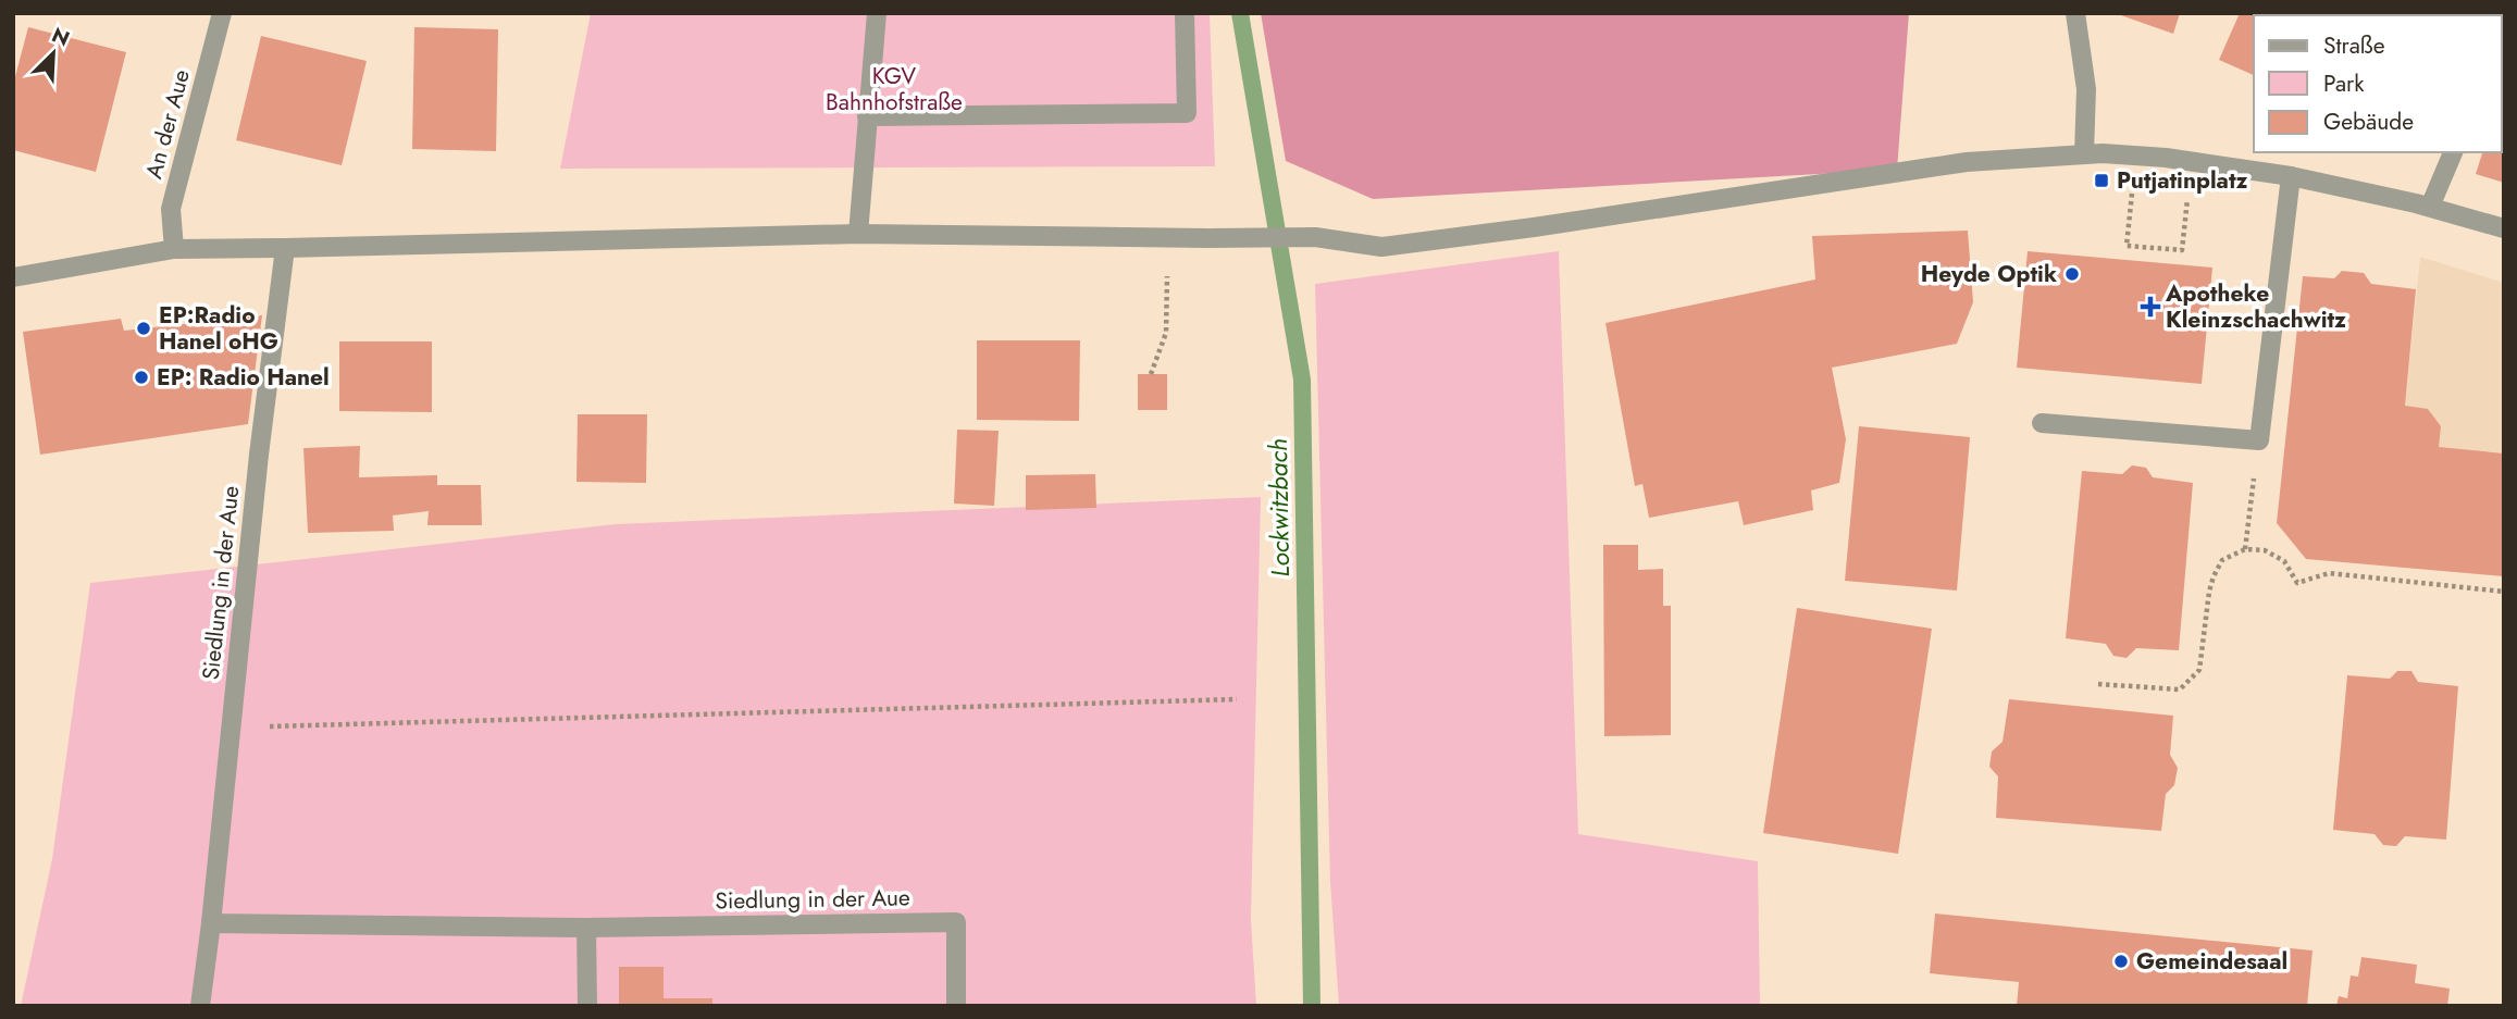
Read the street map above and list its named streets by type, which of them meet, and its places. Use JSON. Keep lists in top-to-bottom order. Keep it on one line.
{"streets":{"street":["An der Aue","Siedlung in der Aue"]},"water":["Lockwitzbach"],"parks":["KGV Bahnhofstraße"],"places":{"transit":["Putjatinplatz"],"other":["Heyde Optik","EP:Radio Hanel oHG","EP: Radio Hanel","Gemeindesaal"],"health":["Apotheke Kleinzschachwitz"]},"legend":["Straße","Park","Gebäude"],"north":"top right"}
